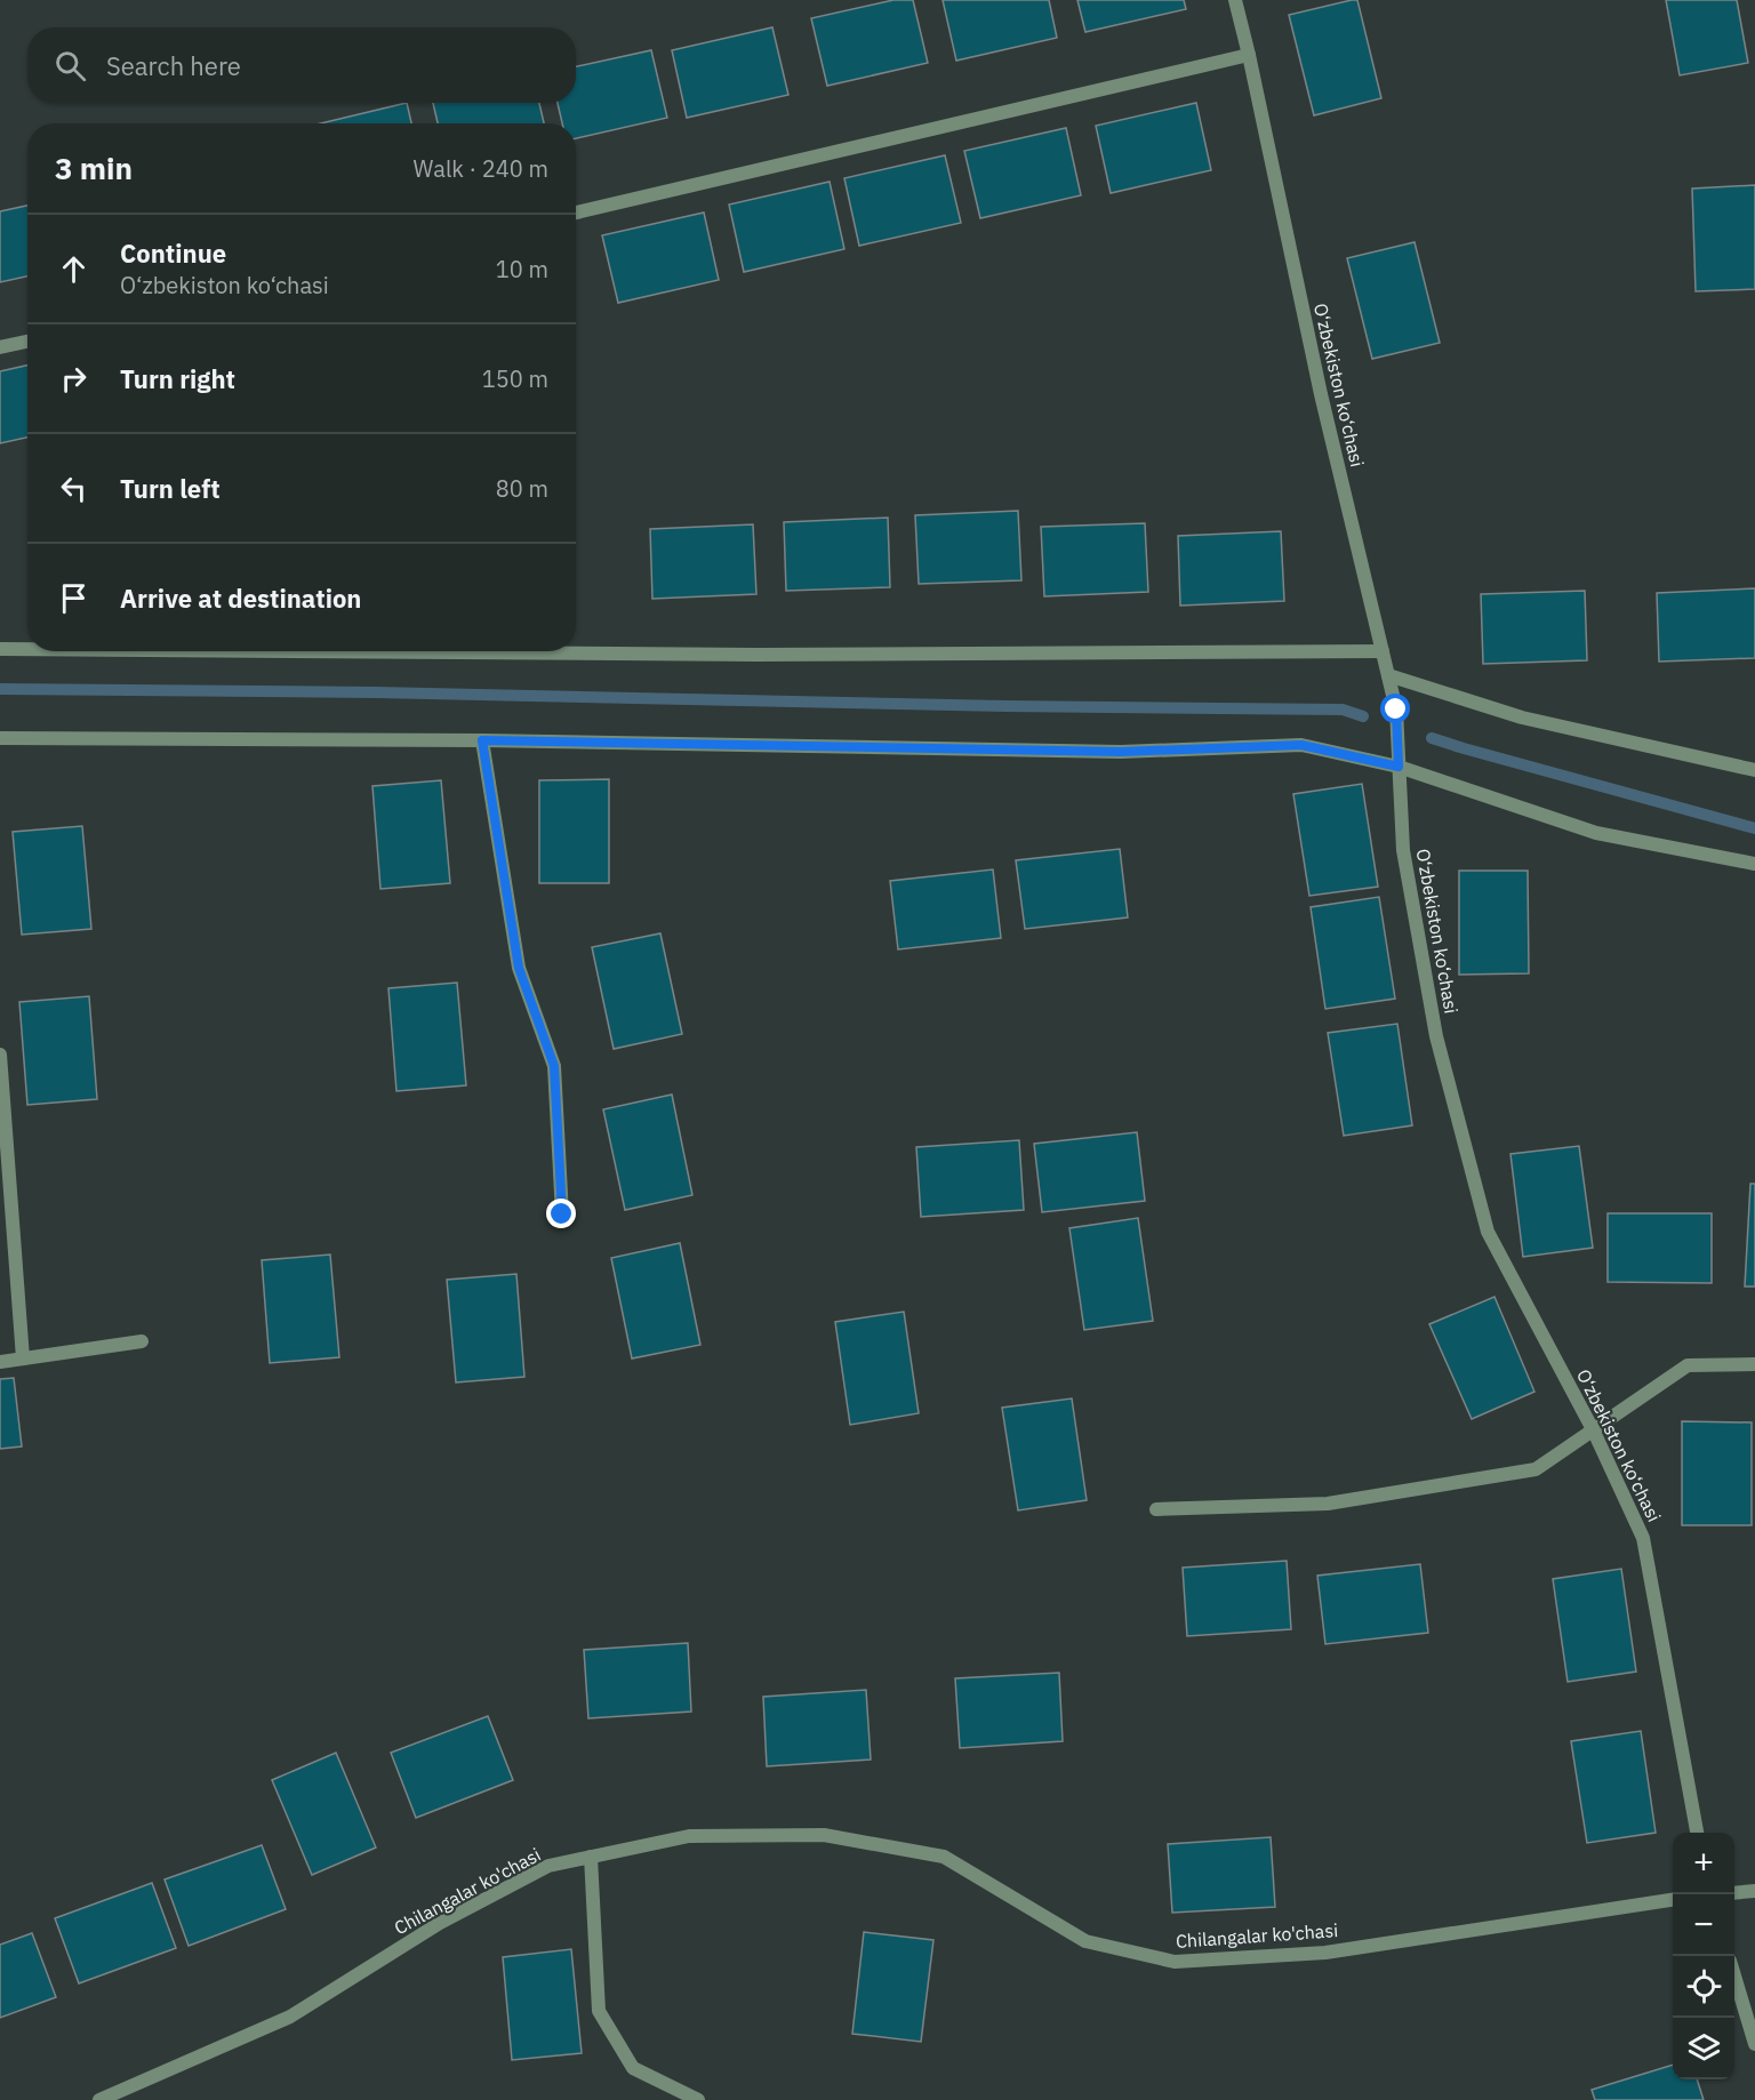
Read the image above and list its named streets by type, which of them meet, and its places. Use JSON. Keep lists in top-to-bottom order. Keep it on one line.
{"streets":{"street":["O‘zbekiston ko‘chasi","Chilangalar ko'chasi"]},"page":{"search":"Search here","heading":["3 min","Walk · 240 m"],"list":[["Continue","O‘zbekiston ko‘chasi","10 m"],["Turn right","150 m"],["Turn left","80 m"],"Arrive at destination"],"map_buttons":["+","−"]}}
